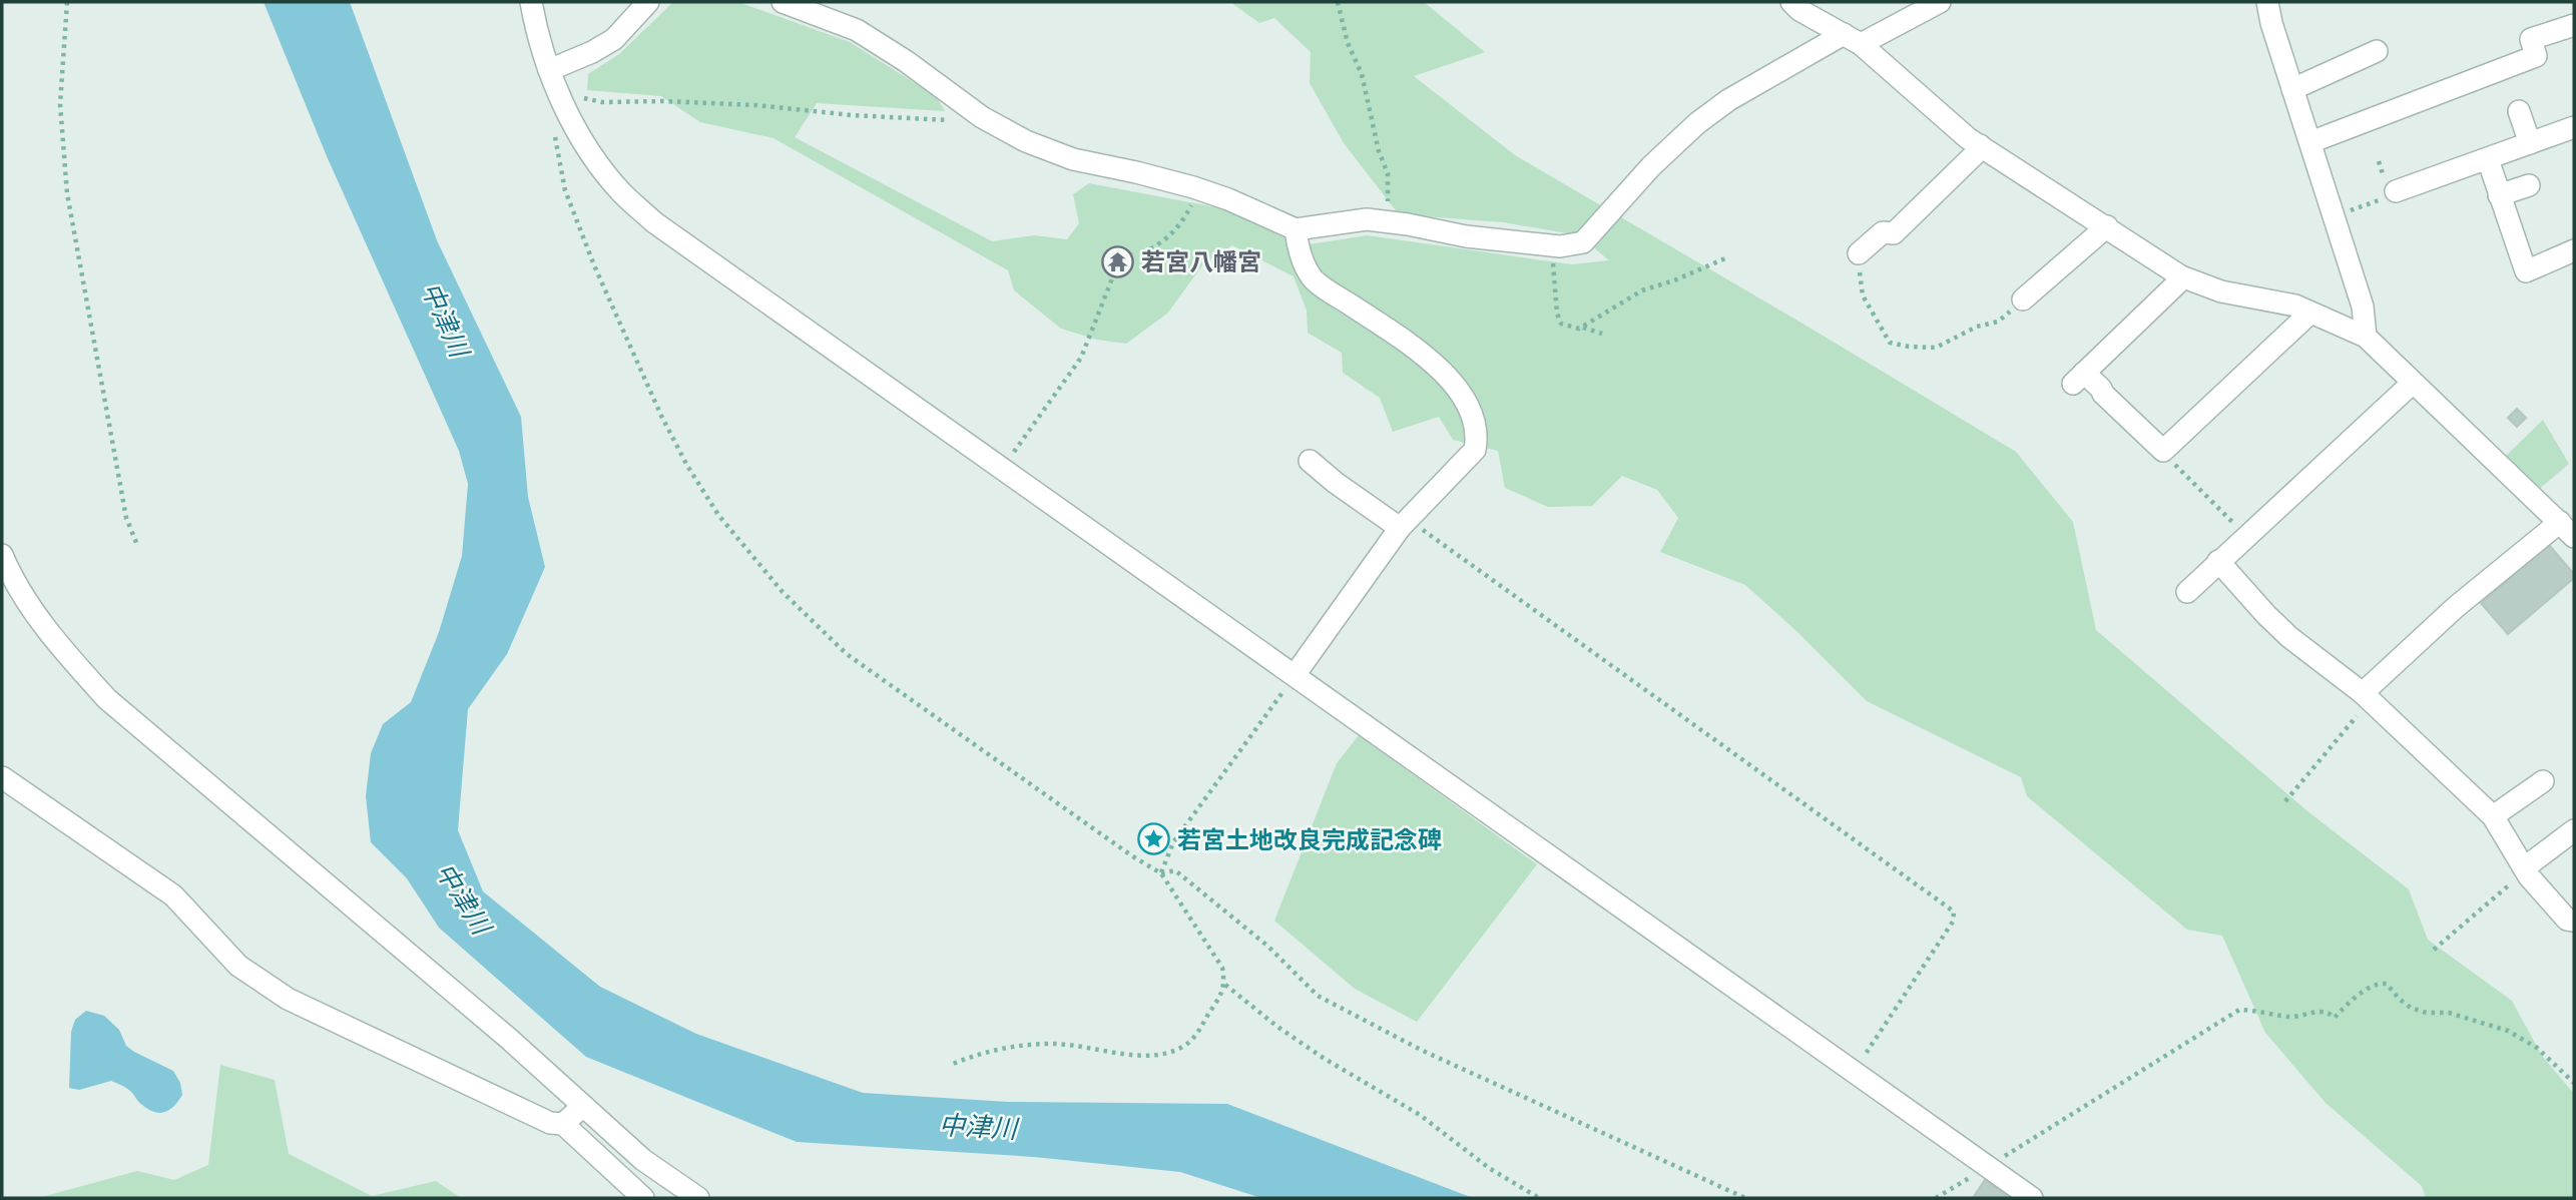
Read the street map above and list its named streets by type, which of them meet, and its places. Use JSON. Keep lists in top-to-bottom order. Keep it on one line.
{"water":["中津川"],"places":{"temple":["若宮八幡宮"],"place":["若宮土地改良完成記念碑"]}}
